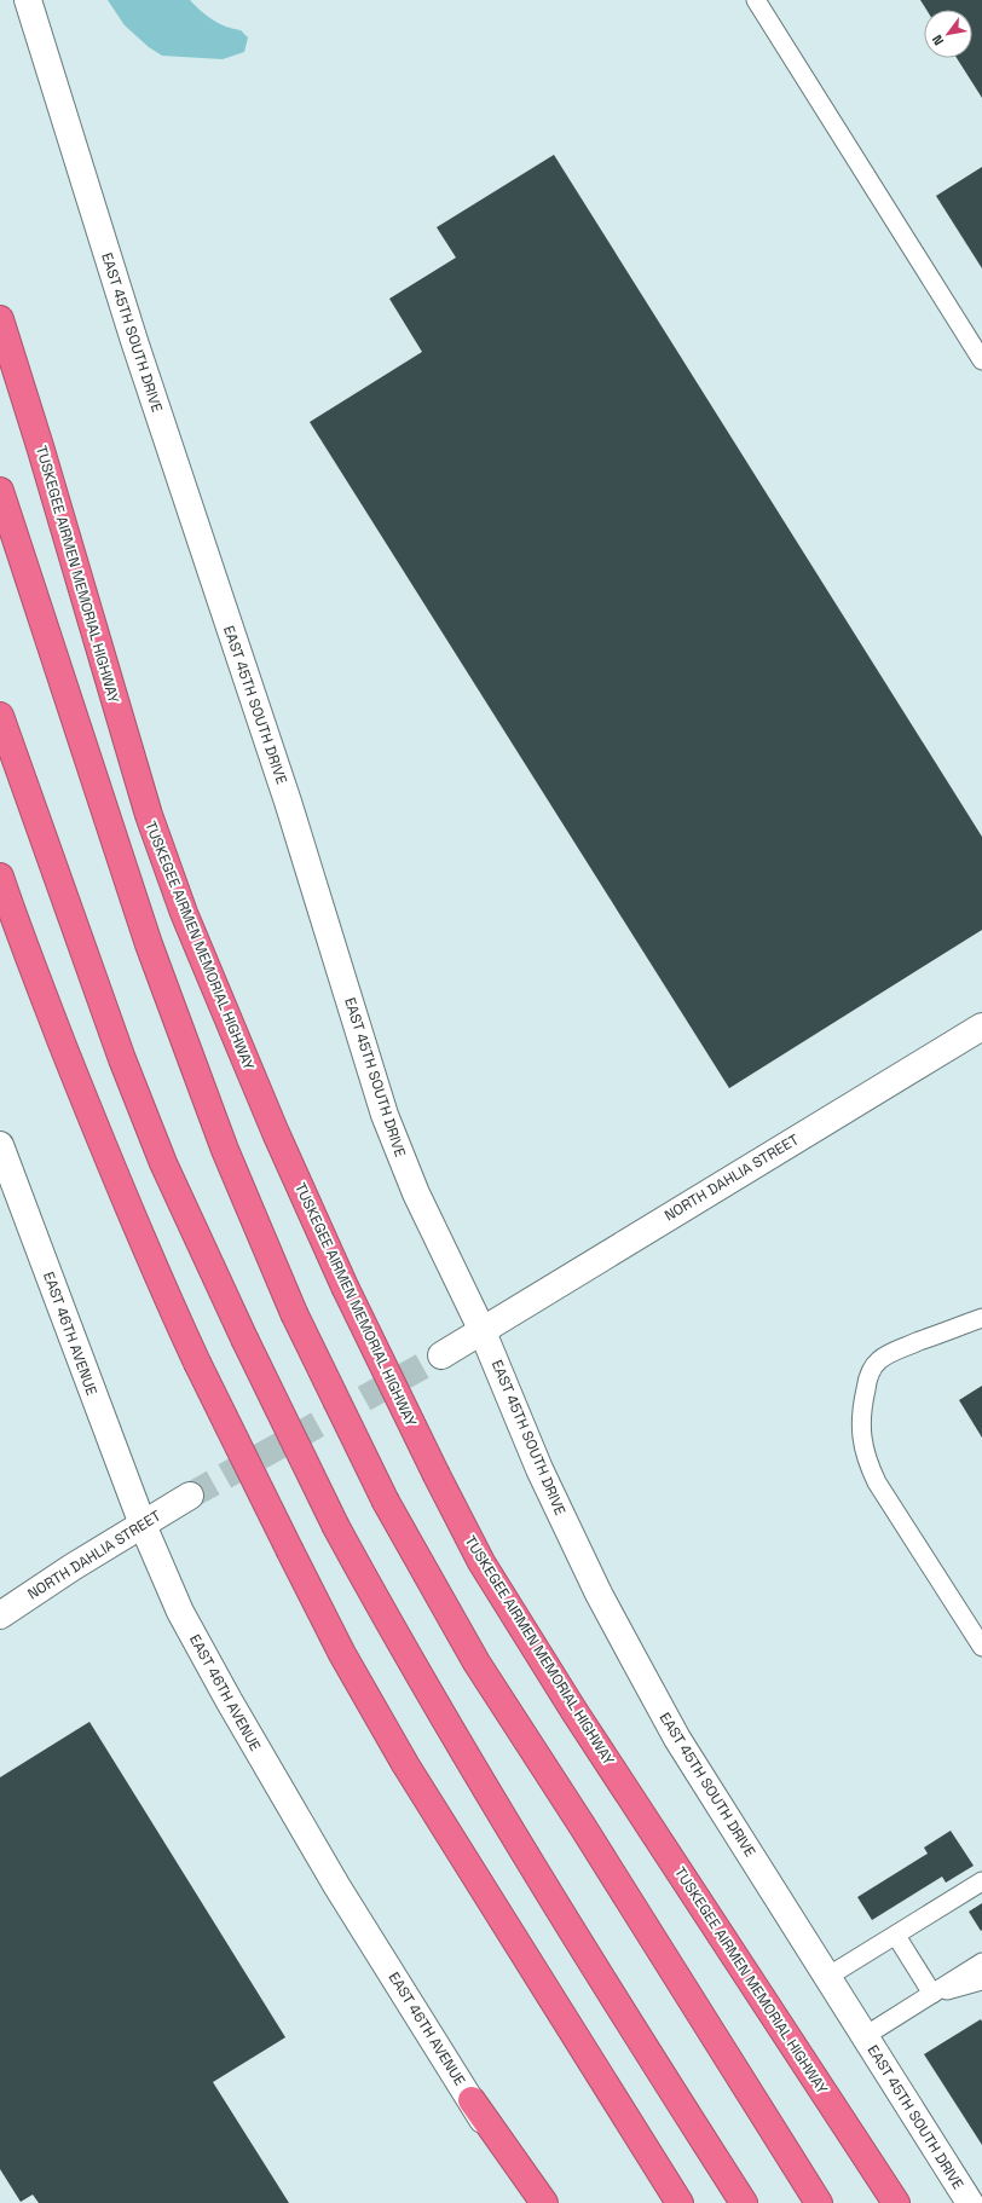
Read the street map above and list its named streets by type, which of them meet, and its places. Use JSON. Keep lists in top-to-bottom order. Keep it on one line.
{"streets":{"highway":["TUSKEGEE AIRMEN MEMORIAL HIGHWAY"],"main road":["EAST 45TH SOUTH DRIVE","NORTH DAHLIA STREET","EAST 46TH AVENUE"]},"crossings":[["EAST 45TH SOUTH DRIVE","NORTH DAHLIA STREET"],["NORTH DAHLIA STREET","EAST 46TH AVENUE"]],"north":"bottom left"}
